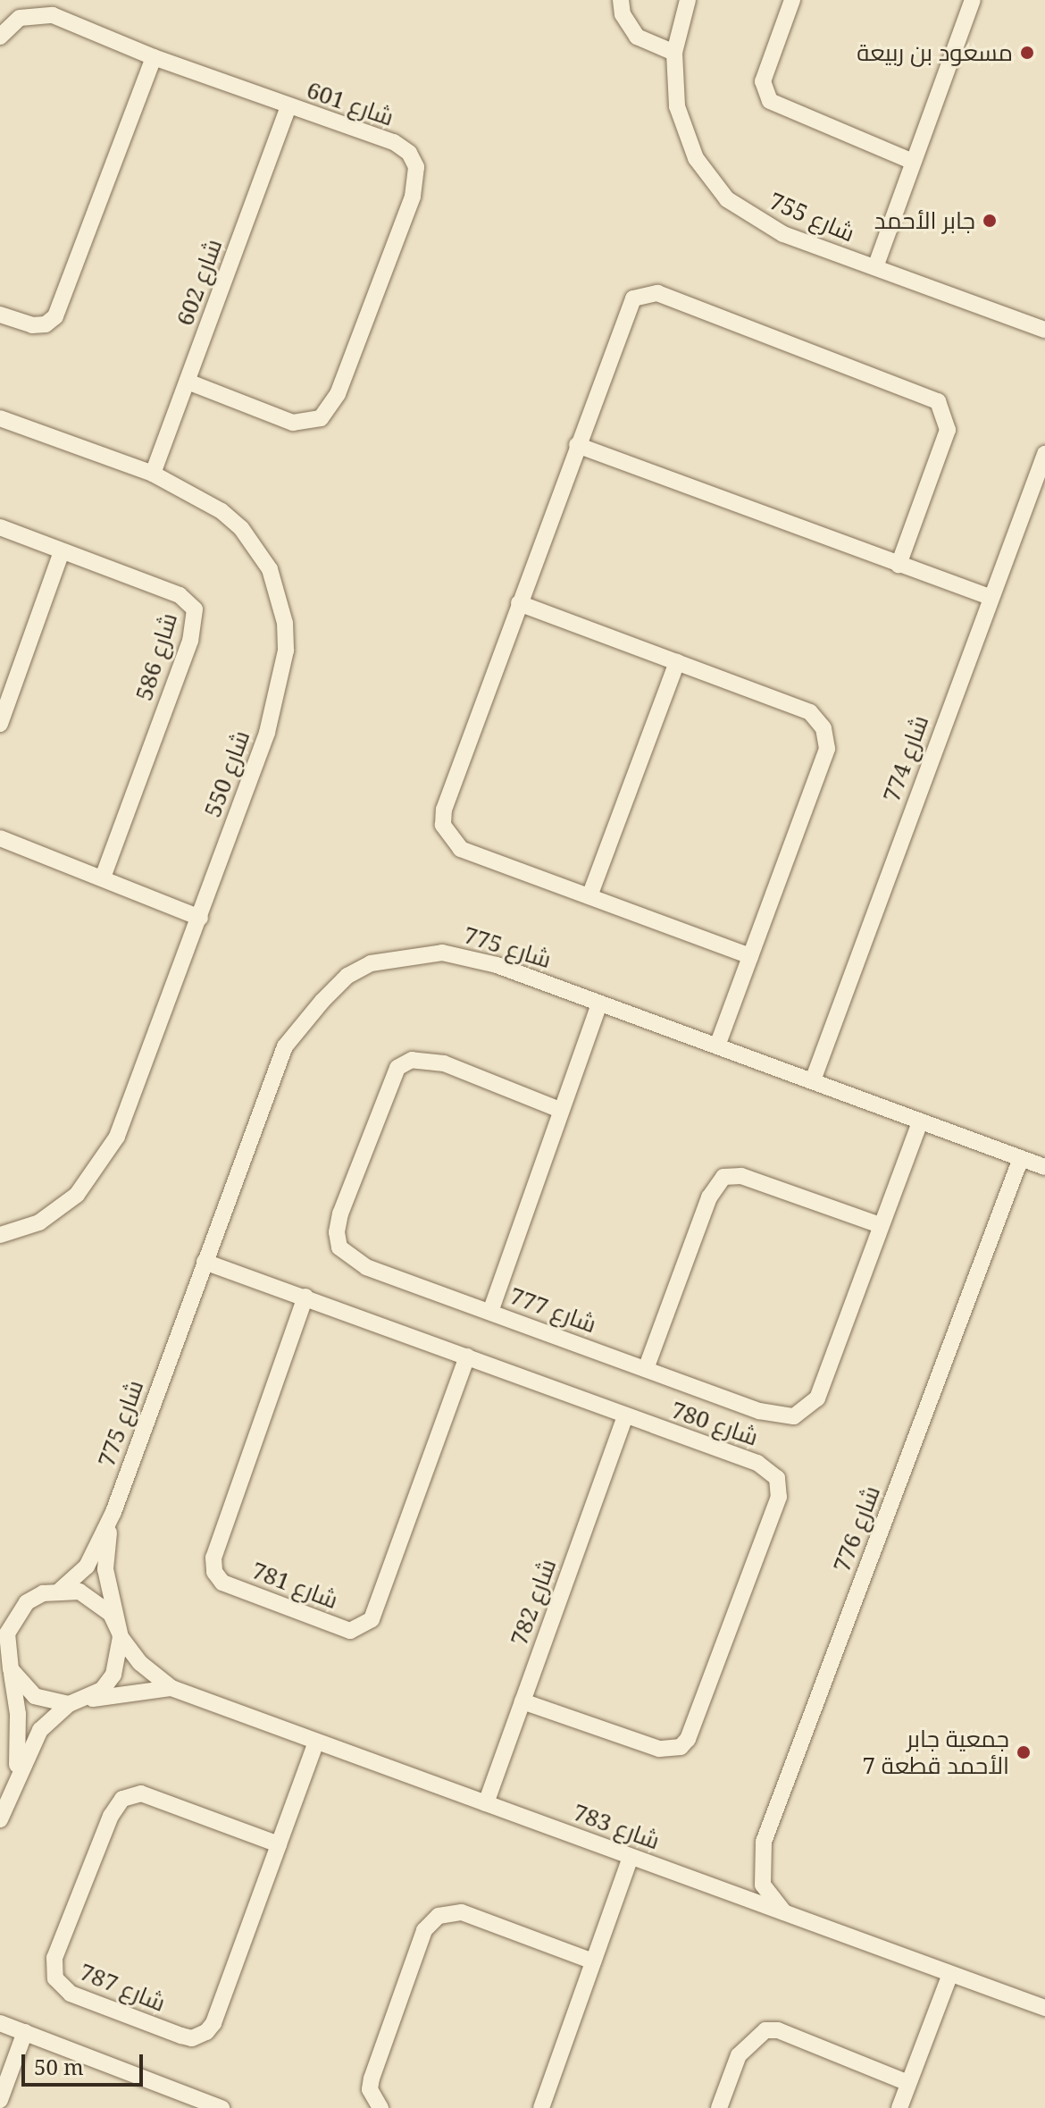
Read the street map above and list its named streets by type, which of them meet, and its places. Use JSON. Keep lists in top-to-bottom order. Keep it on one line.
{"streets":{"street":["شارع 601","شارع 755","شارع 602","شارع 586","شارع 774","شارع 550","شارع 775","شارع 777","شارع 780","شارع 776","شارع 781","شارع 782","شارع 783","شارع 787"]},"crossings":[["شارع 601","شارع 602"],["شارع 602","شارع 550"],["شارع 774","شارع 775"],["شارع 775","شارع 777"],["شارع 775","شارع 780"],["شارع 775","شارع 776"],["شارع 775","شارع 783"],["شارع 780","شارع 781"],["شارع 780","شارع 782"],["شارع 776","شارع 783"],["شارع 782","شارع 783"],["شارع 783","شارع 787"]],"places":["مسعود بن ربيعة","جابر الأحمد","جمعية جابر الأحمد قطعة 7"],"scale_bar":"50 m"}
